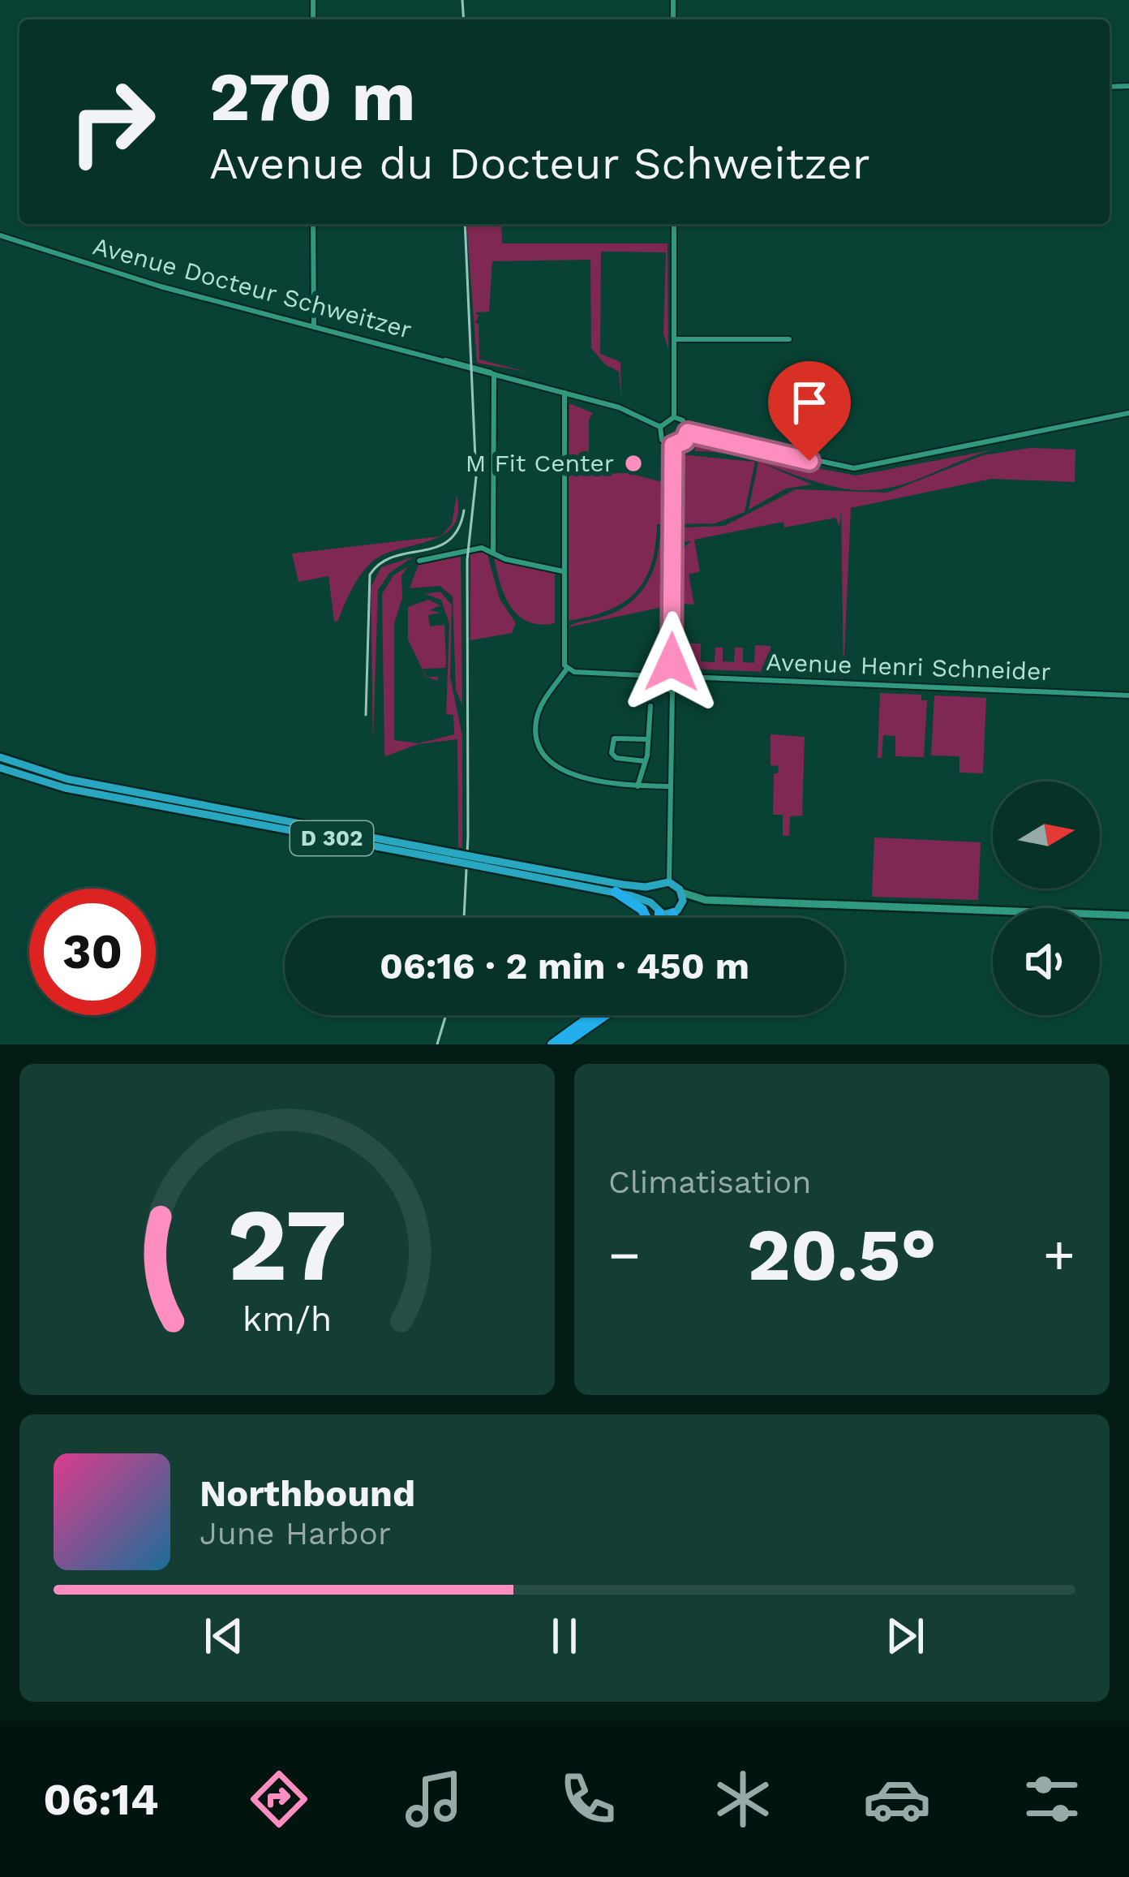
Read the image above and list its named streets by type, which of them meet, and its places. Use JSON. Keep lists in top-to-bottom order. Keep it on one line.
{"streets":{"main road":["D 302"],"street":["Avenue Docteur Schweitzer","Avenue Henri Schneider"]},"places":["M Fit Center"],"north":"right","page":{"turn":["270 m","Avenue du Docteur Schweitzer"],"limit":"30","trip":"06:16 · 2 min · 450 m","tile":"Climatisation","heat":["−","20.5°","+"],"song":["Northbound","June Harbor"],"tabs":"06:14","gauge":["27","km/h"]}}
